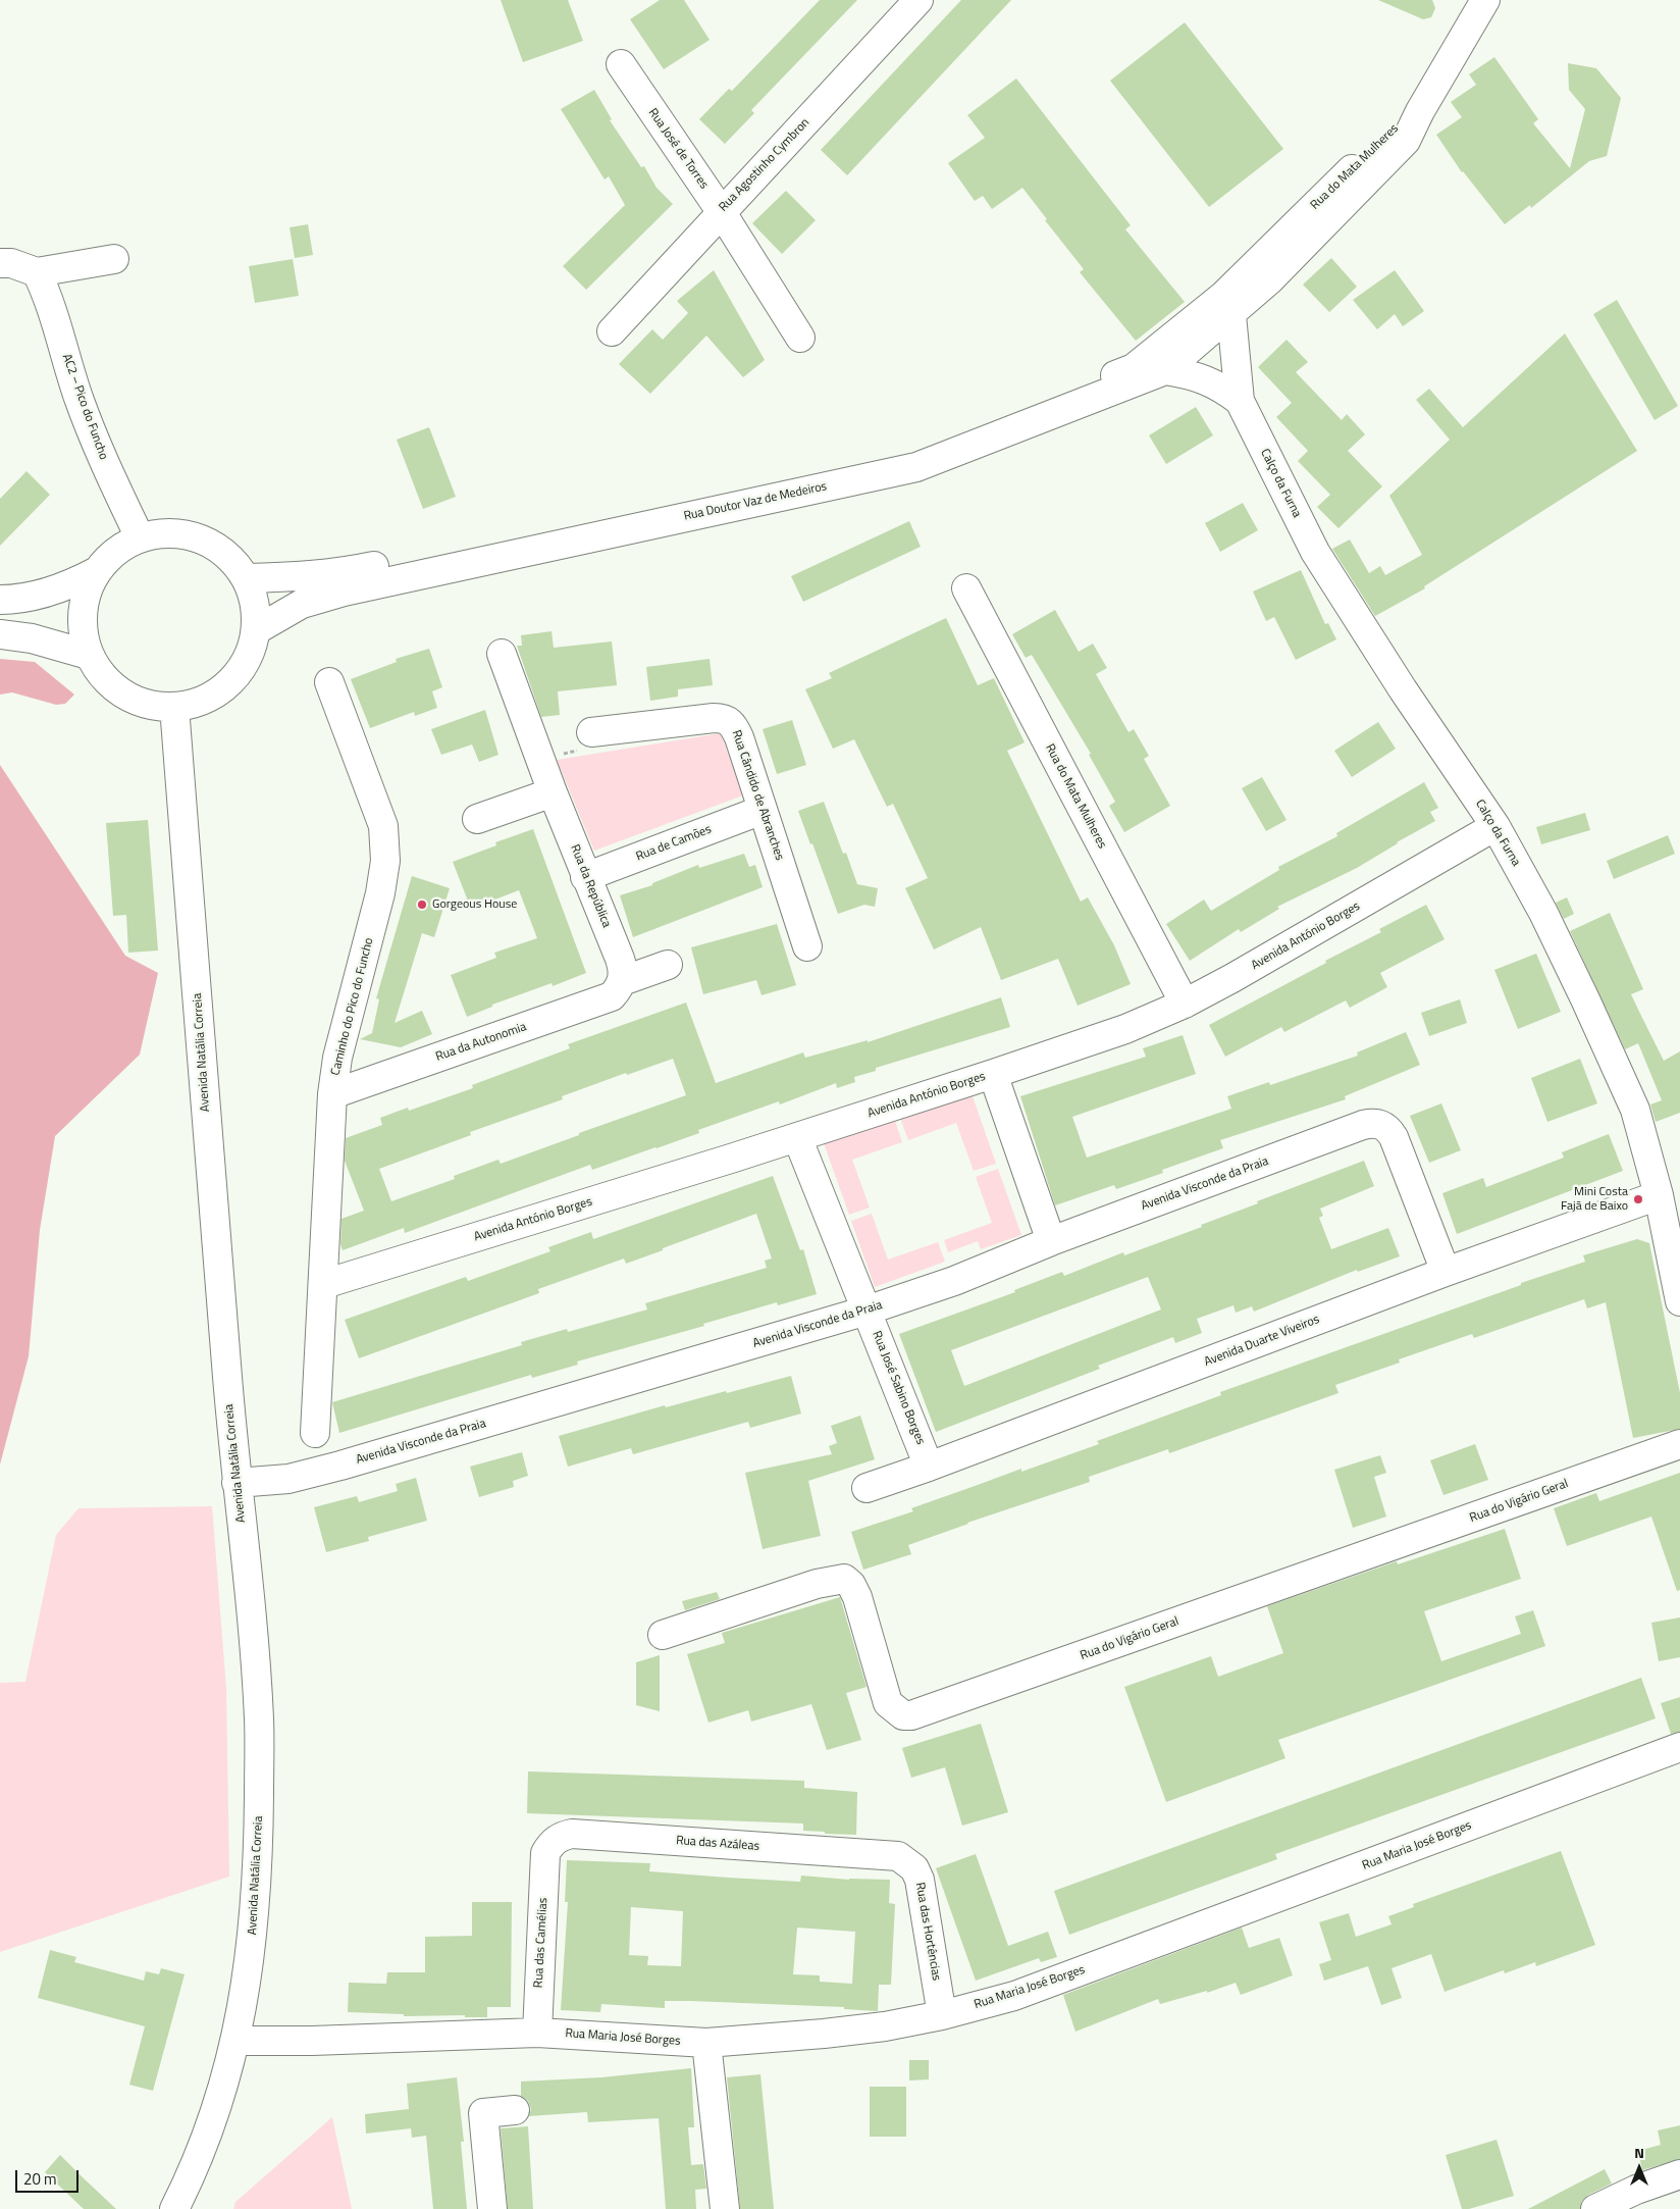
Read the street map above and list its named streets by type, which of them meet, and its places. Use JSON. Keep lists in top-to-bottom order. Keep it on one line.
{"streets":{"street":["Rua José de Torres","Rua Agostinho Cymbron","Rua do Mata Mulheres","AC2 – Pico do Funcho","Calço da Furna","Rua Doutor Vaz de Medeiros","Rua Cândido de Abranches","Rua de Camões","Rua da República","Avenida António Borges","Caminho do Pico do Funcho","Rua da Autonomia","Avenida Natália Correia","Avenida Visconde da Praia","Avenida Duarte Viveiros","Rua José Sabino Borges","Rua do Vigário Geral","Rua das Azáleas","Rua Maria José Borges","Rua das Hortências","Rua das Camélias"]},"crossings":[["Rua José de Torres","Rua Agostinho Cymbron"],["Rua do Mata Mulheres","Calço da Furna"],["Rua do Mata Mulheres","Rua Doutor Vaz de Medeiros"],["Rua do Mata Mulheres","Avenida António Borges"],["AC2 – Pico do Funcho","Rua Doutor Vaz de Medeiros"],["AC2 – Pico do Funcho","Avenida Natália Correia"],["Calço da Furna","Rua Doutor Vaz de Medeiros"],["Calço da Furna","Avenida António Borges"],["Calço da Furna","Avenida Duarte Viveiros"],["Rua Doutor Vaz de Medeiros","Avenida Natália Correia"],["Rua Cândido de Abranches","Rua de Camões"],["Rua de Camões","Rua da República"],["Rua da República","Rua da Autonomia"],["Avenida António Borges","Caminho do Pico do Funcho"],["Avenida António Borges","Rua José Sabino Borges"],["Caminho do Pico do Funcho","Rua da Autonomia"],["Avenida Natália Correia","Avenida Visconde da Praia"],["Avenida Natália Correia","Rua Maria José Borges"],["Avenida Visconde da Praia","Avenida Duarte Viveiros"],["Avenida Visconde da Praia","Rua José Sabino Borges"],["Avenida Duarte Viveiros","Rua José Sabino Borges"],["Rua das Azáleas","Rua das Hortências"],["Rua das Azáleas","Rua das Camélias"],["Rua Maria José Borges","Rua das Hortências"],["Rua Maria José Borges","Rua das Camélias"]],"places":["Gorgeous House","Mini Costa Fajã de Baixo"],"scale_bar":"20 m","north":"top"}
